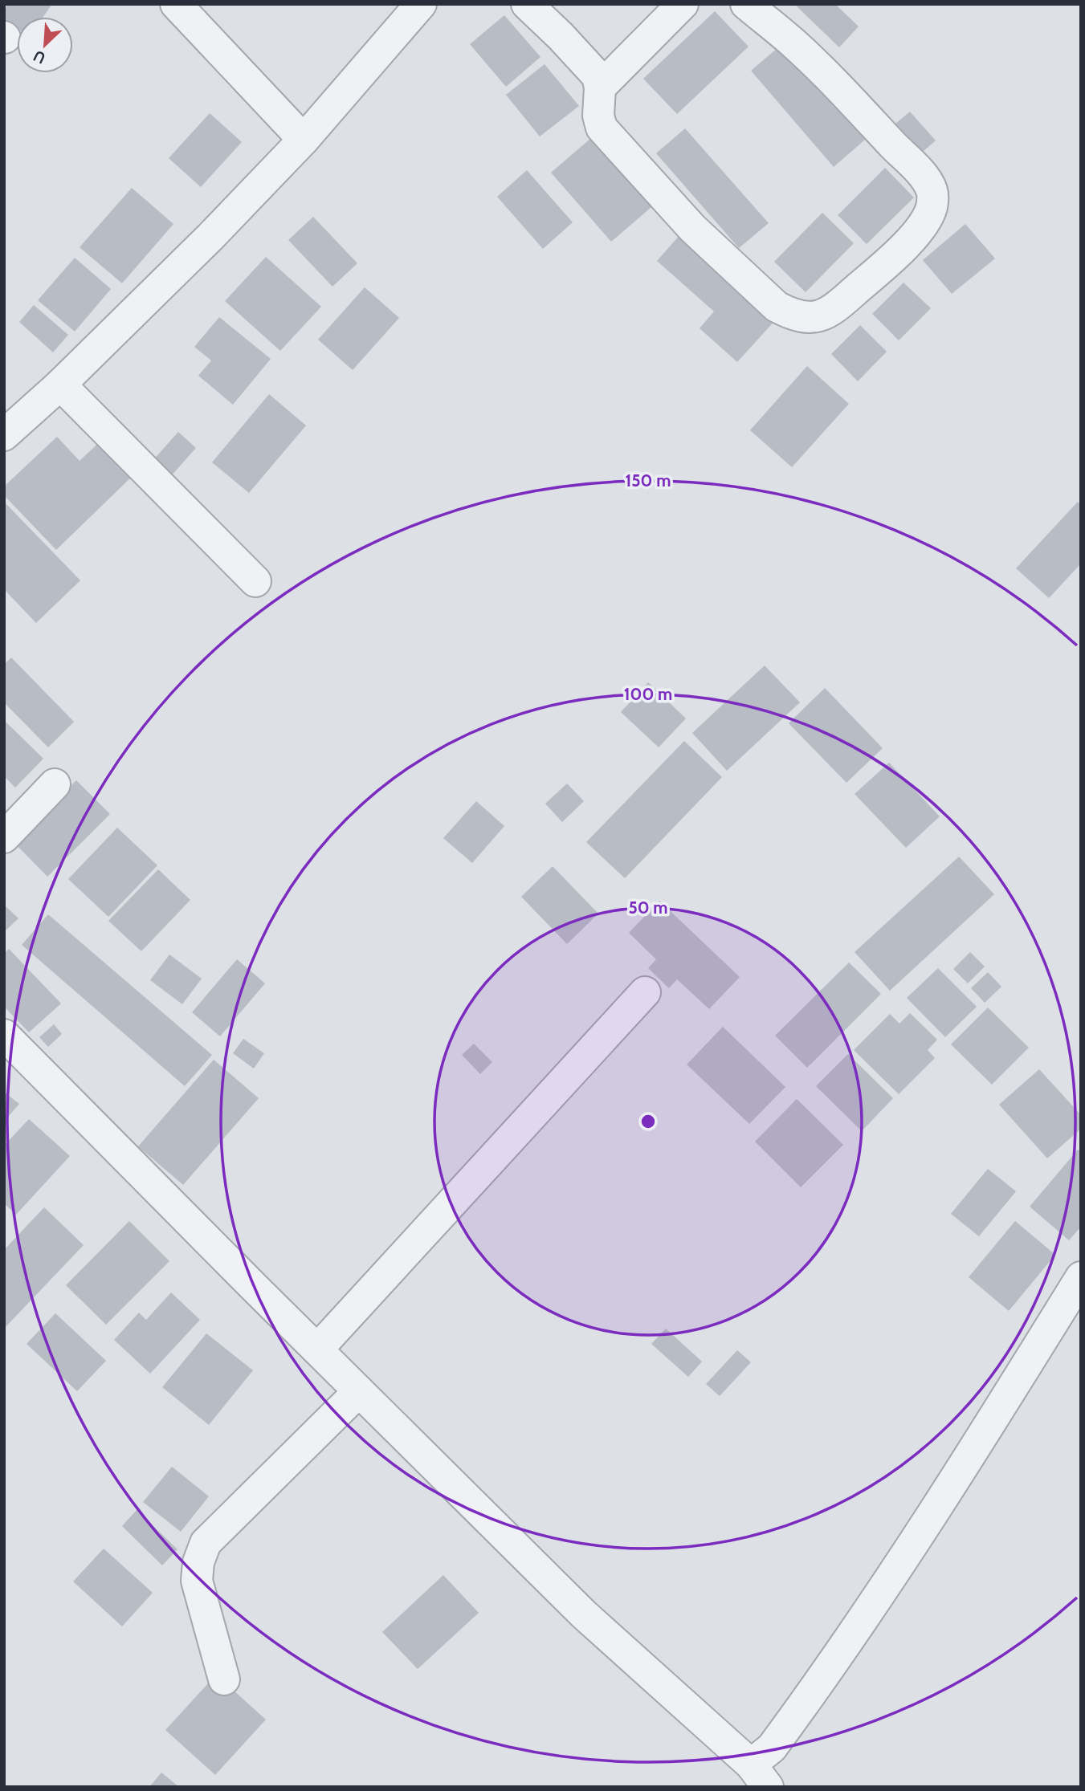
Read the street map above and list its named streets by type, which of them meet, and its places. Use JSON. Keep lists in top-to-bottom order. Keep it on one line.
{"north":"bottom left","rings":["150 m","100 m","50 m"]}
